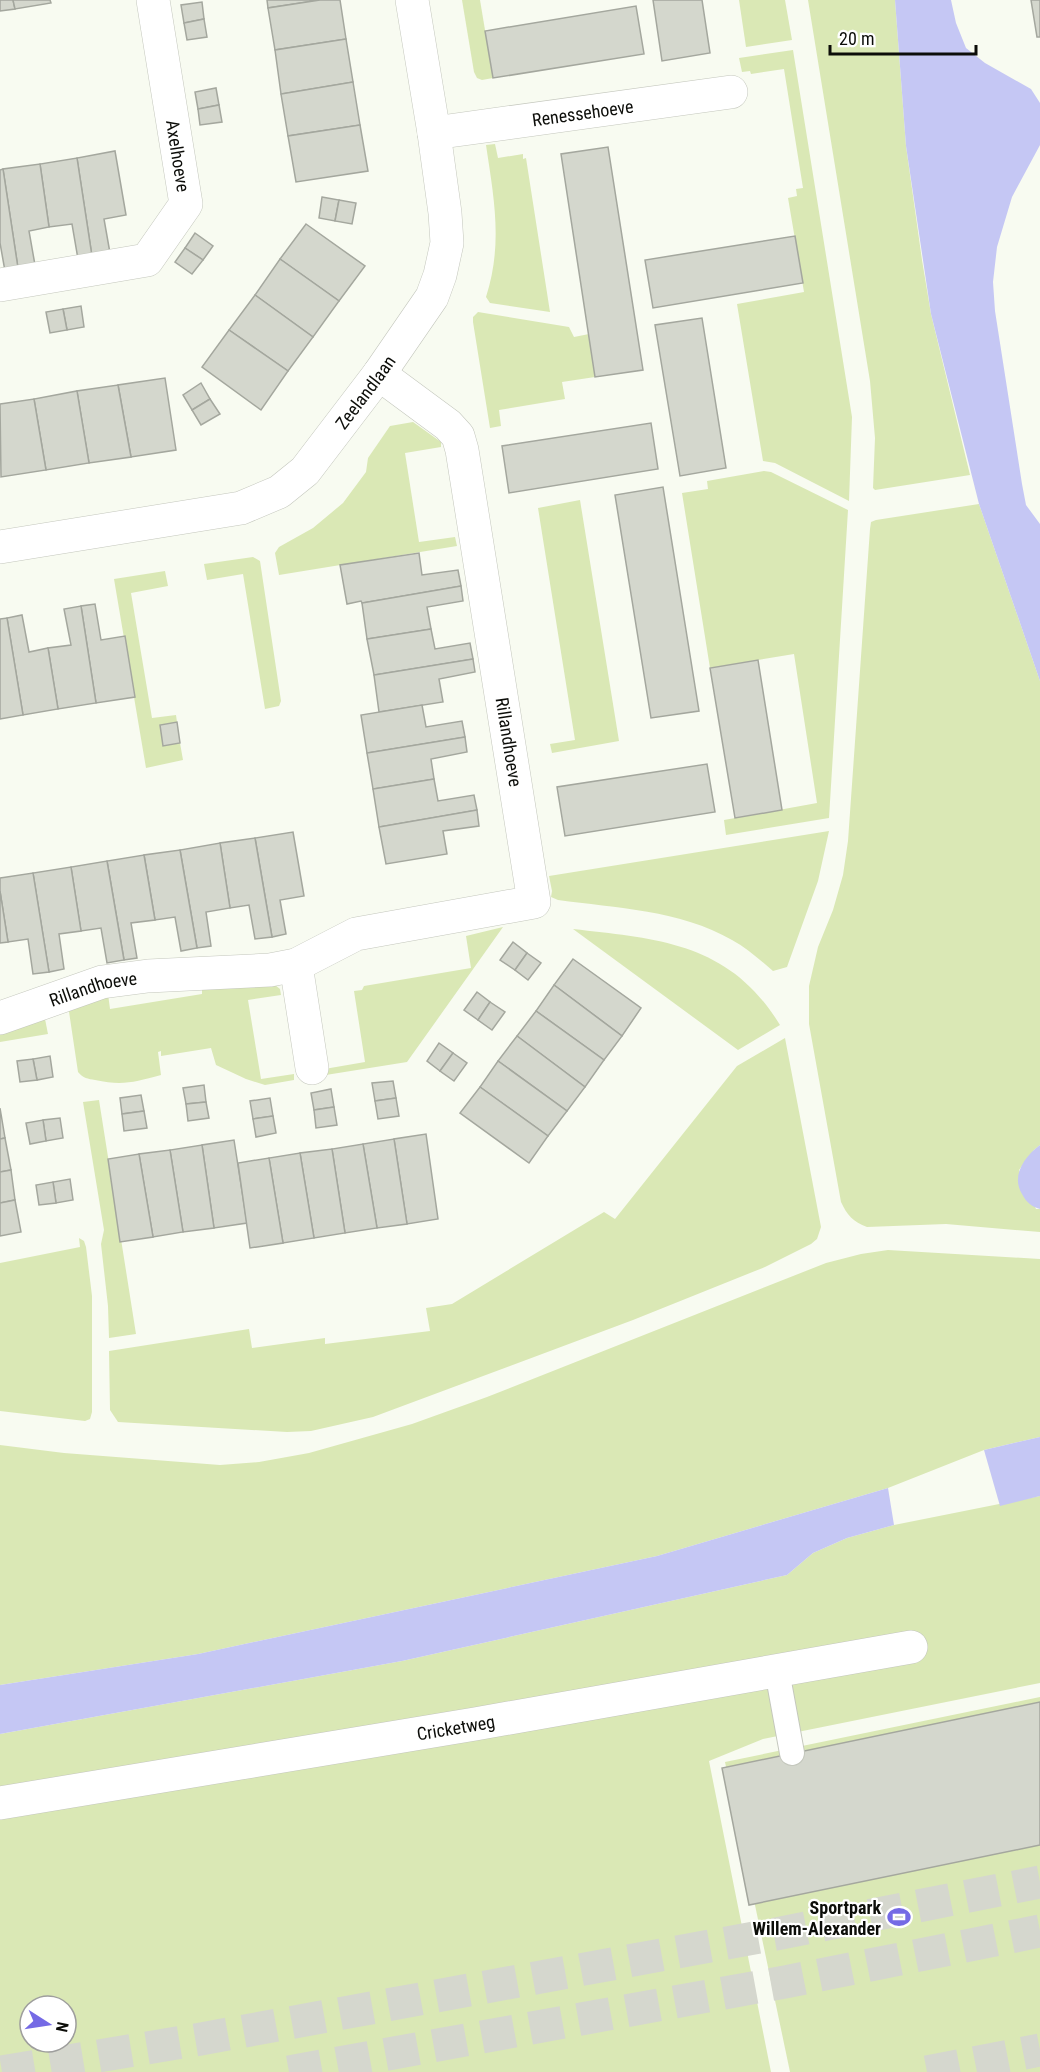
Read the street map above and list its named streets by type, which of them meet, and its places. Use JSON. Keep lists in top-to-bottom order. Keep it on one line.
{"streets":{"street":["Renessehoeve","Axelhoeve","Zeelandlaan","Rillandhoeve","Cricketweg"]},"crossings":[["Renessehoeve","Zeelandlaan"],["Zeelandlaan","Rillandhoeve"]],"places":{"sports":["Sportpark Willem-Alexander"]},"scale_bar":"20 m","north":"right"}
